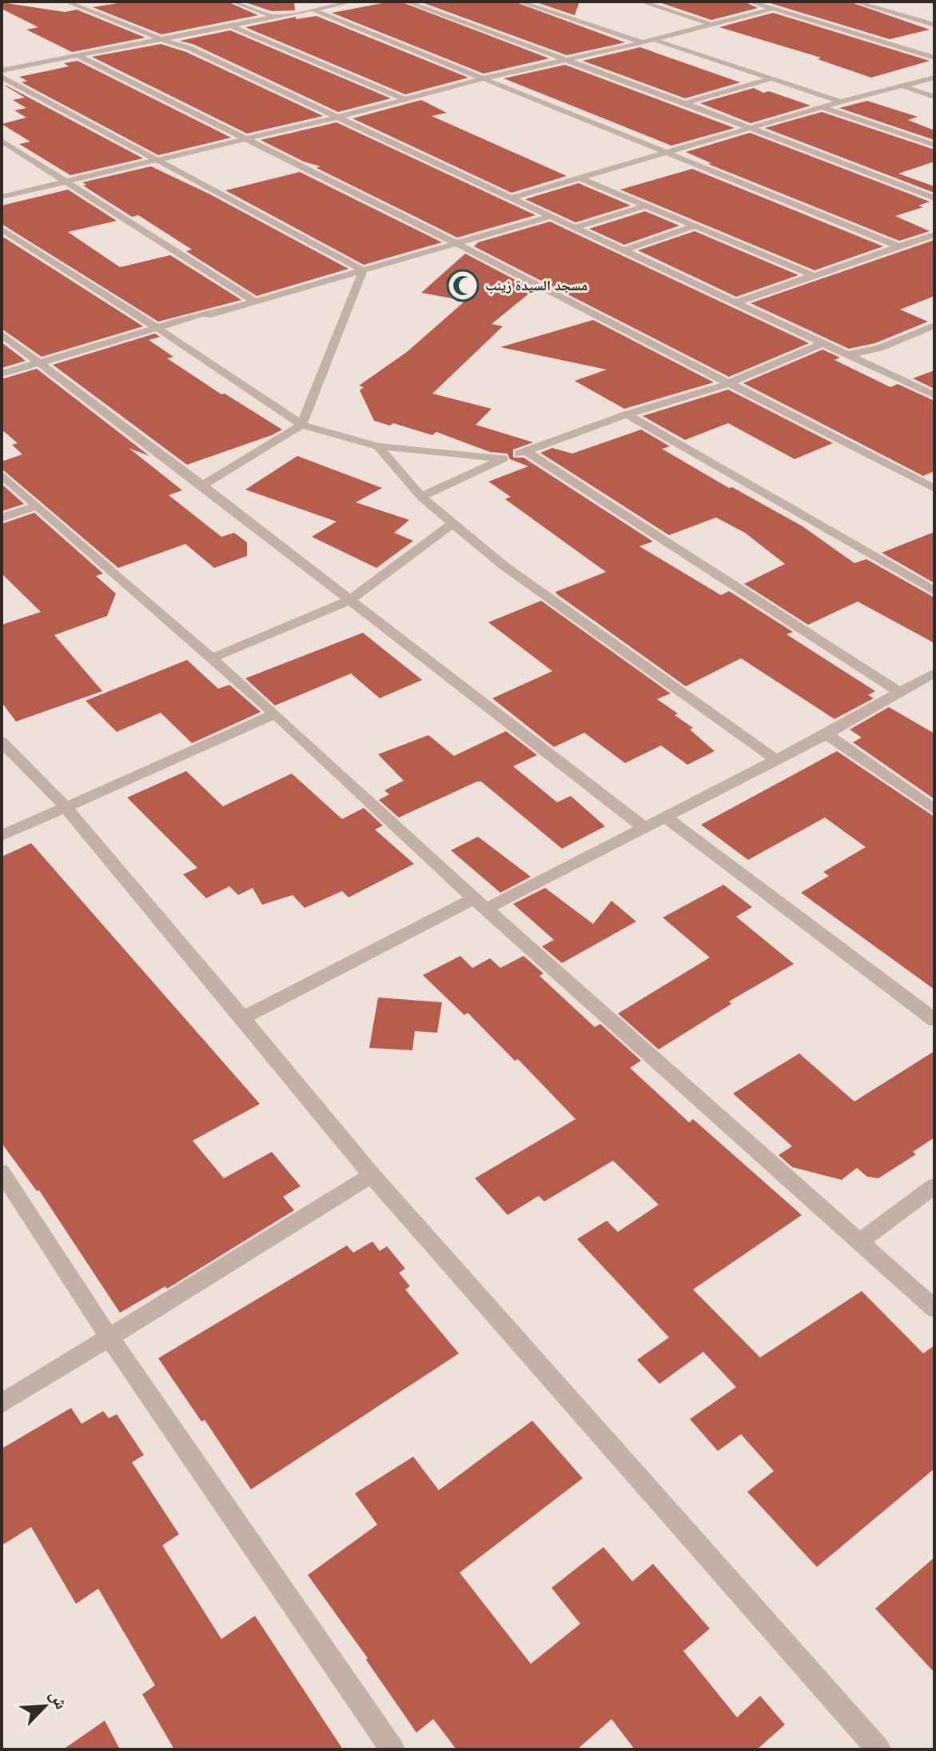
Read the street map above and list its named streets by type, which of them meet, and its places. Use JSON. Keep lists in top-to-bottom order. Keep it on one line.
{"places":{"mosque":["مسجد السيدة زينب"]},"north":"top right"}
